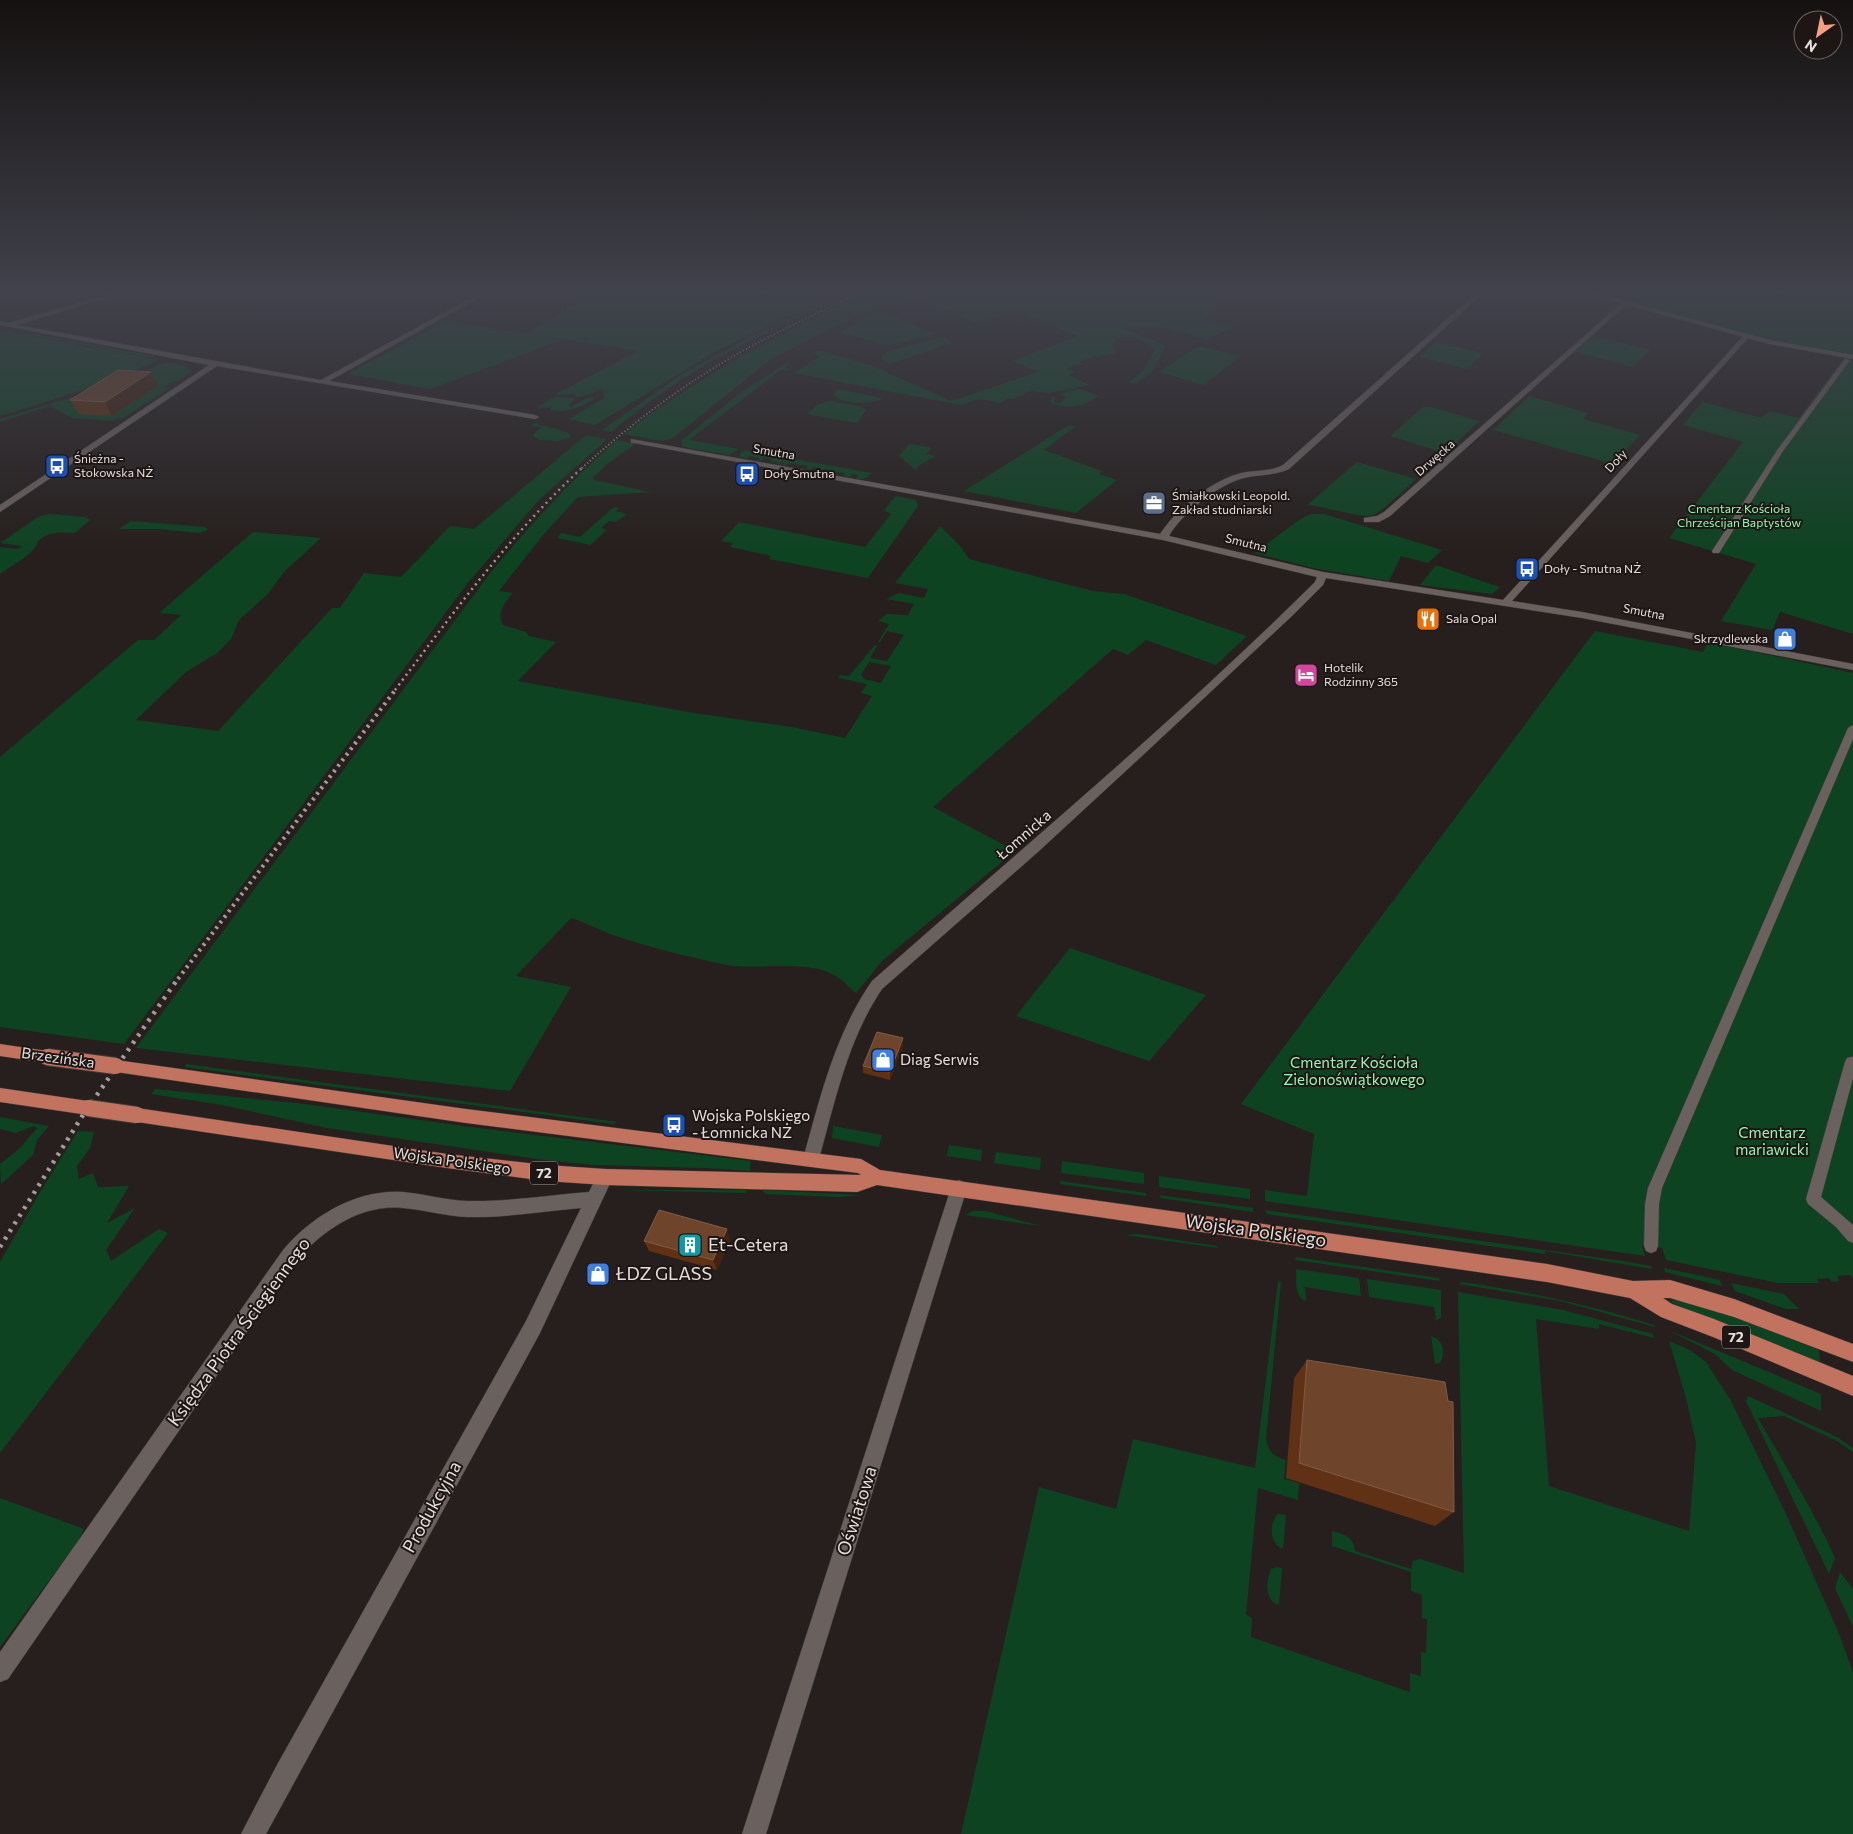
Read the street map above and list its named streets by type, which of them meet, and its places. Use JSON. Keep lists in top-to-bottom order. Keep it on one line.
{"streets":{"main road":["Brzezińska","Wojska Polskiego","72"],"street":["Smutna","Drwęcka","Doły","Łomnicka","Księdza Piotra Ściegiennego","Produkcyjna","Oświatowa"]},"crossings":[["Smutna","Doły"],["Smutna","Łomnicka"],["Łomnicka","Wojska Polskiego"],["Brzezińska","Wojska Polskiego"],["Wojska Polskiego","Produkcyjna"],["Wojska Polskiego","Oświatowa"],["Księdza Piotra Ściegiennego","Produkcyjna"]],"parks":["Cmentarz Kościoła Chrześcijan Baptystów","Cmentarz Kościoła Zielonoświątkowego","Cmentarz mariawicki"],"places":{"bus stop":["Śnieżna - Stokowska NŻ","Doły Smutna","Doły - Smutna NŻ","Wojska Polskiego - Łomnicka NŻ"],"office":["Śmiałkowski Leopold. Zakład studniarski"],"restaurant":["Sala Opal"],"shop":["Skrzydlewska","Diag Serwis","ŁDZ GLASS"],"hotel":["Hotelik Rodzinny 365"],"building":["Et-Cetera"]},"north":"bottom left"}
